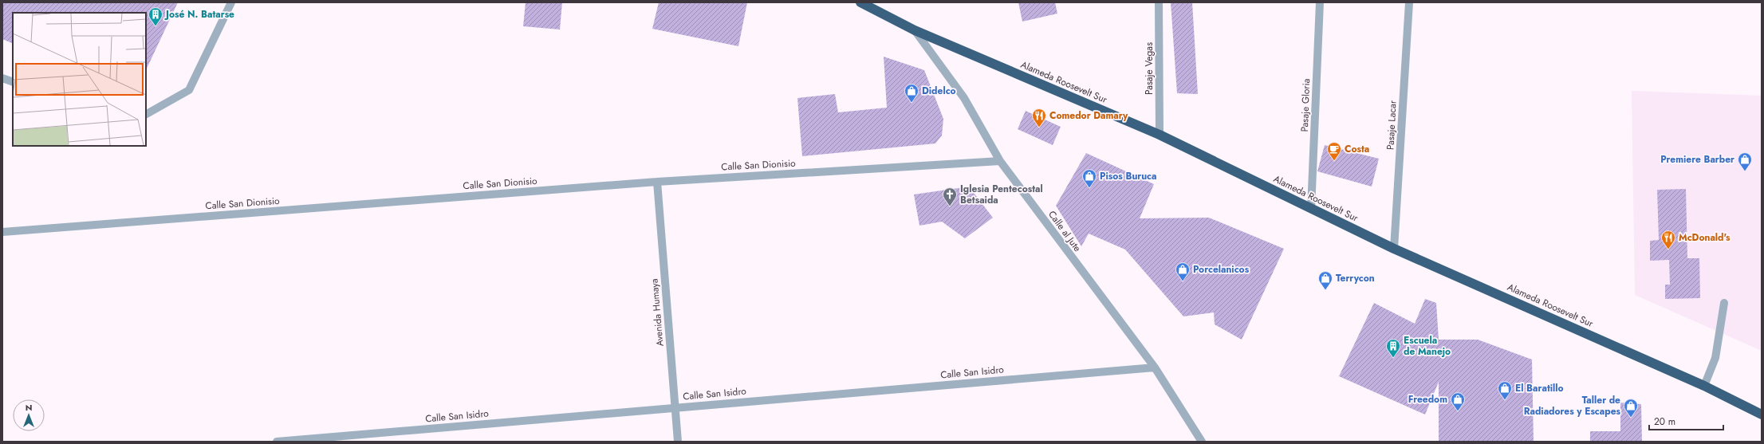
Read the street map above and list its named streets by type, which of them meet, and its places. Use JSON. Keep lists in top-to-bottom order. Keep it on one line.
{"streets":{"highway":["Alameda Roosevelt Sur"],"street":["Pasaje Vegas","Pasaje Gloria","Pasaje Lacar","Calle San Dionisio","Calle al Jute","Avenida Humaya","Calle San Isidro"]},"crossings":[["Pasaje Vegas","Alameda Roosevelt Sur"],["Alameda Roosevelt Sur","Pasaje Gloria"],["Alameda Roosevelt Sur","Pasaje Lacar"],["Alameda Roosevelt Sur","Calle al Jute"],["Calle San Dionisio","Calle al Jute"],["Calle San Dionisio","Avenida Humaya"],["Calle al Jute","Calle San Isidro"],["Avenida Humaya","Calle San Isidro"]],"places":{"building":["José N. Batarse","Escuela de Manejo"],"shop":["Didelco","Premiere Barber","Pisos Buruca","Porcelanicos","Terrycon","El Baratillo","Freedom","Taller de Radiadores y Escapes"],"restaurant":["Comedor Damary","McDonald's"],"cafe":["Costa"],"church":["Iglesia Pentecostal Betsaida"]},"scale_bar":"20 m","north":"top"}
